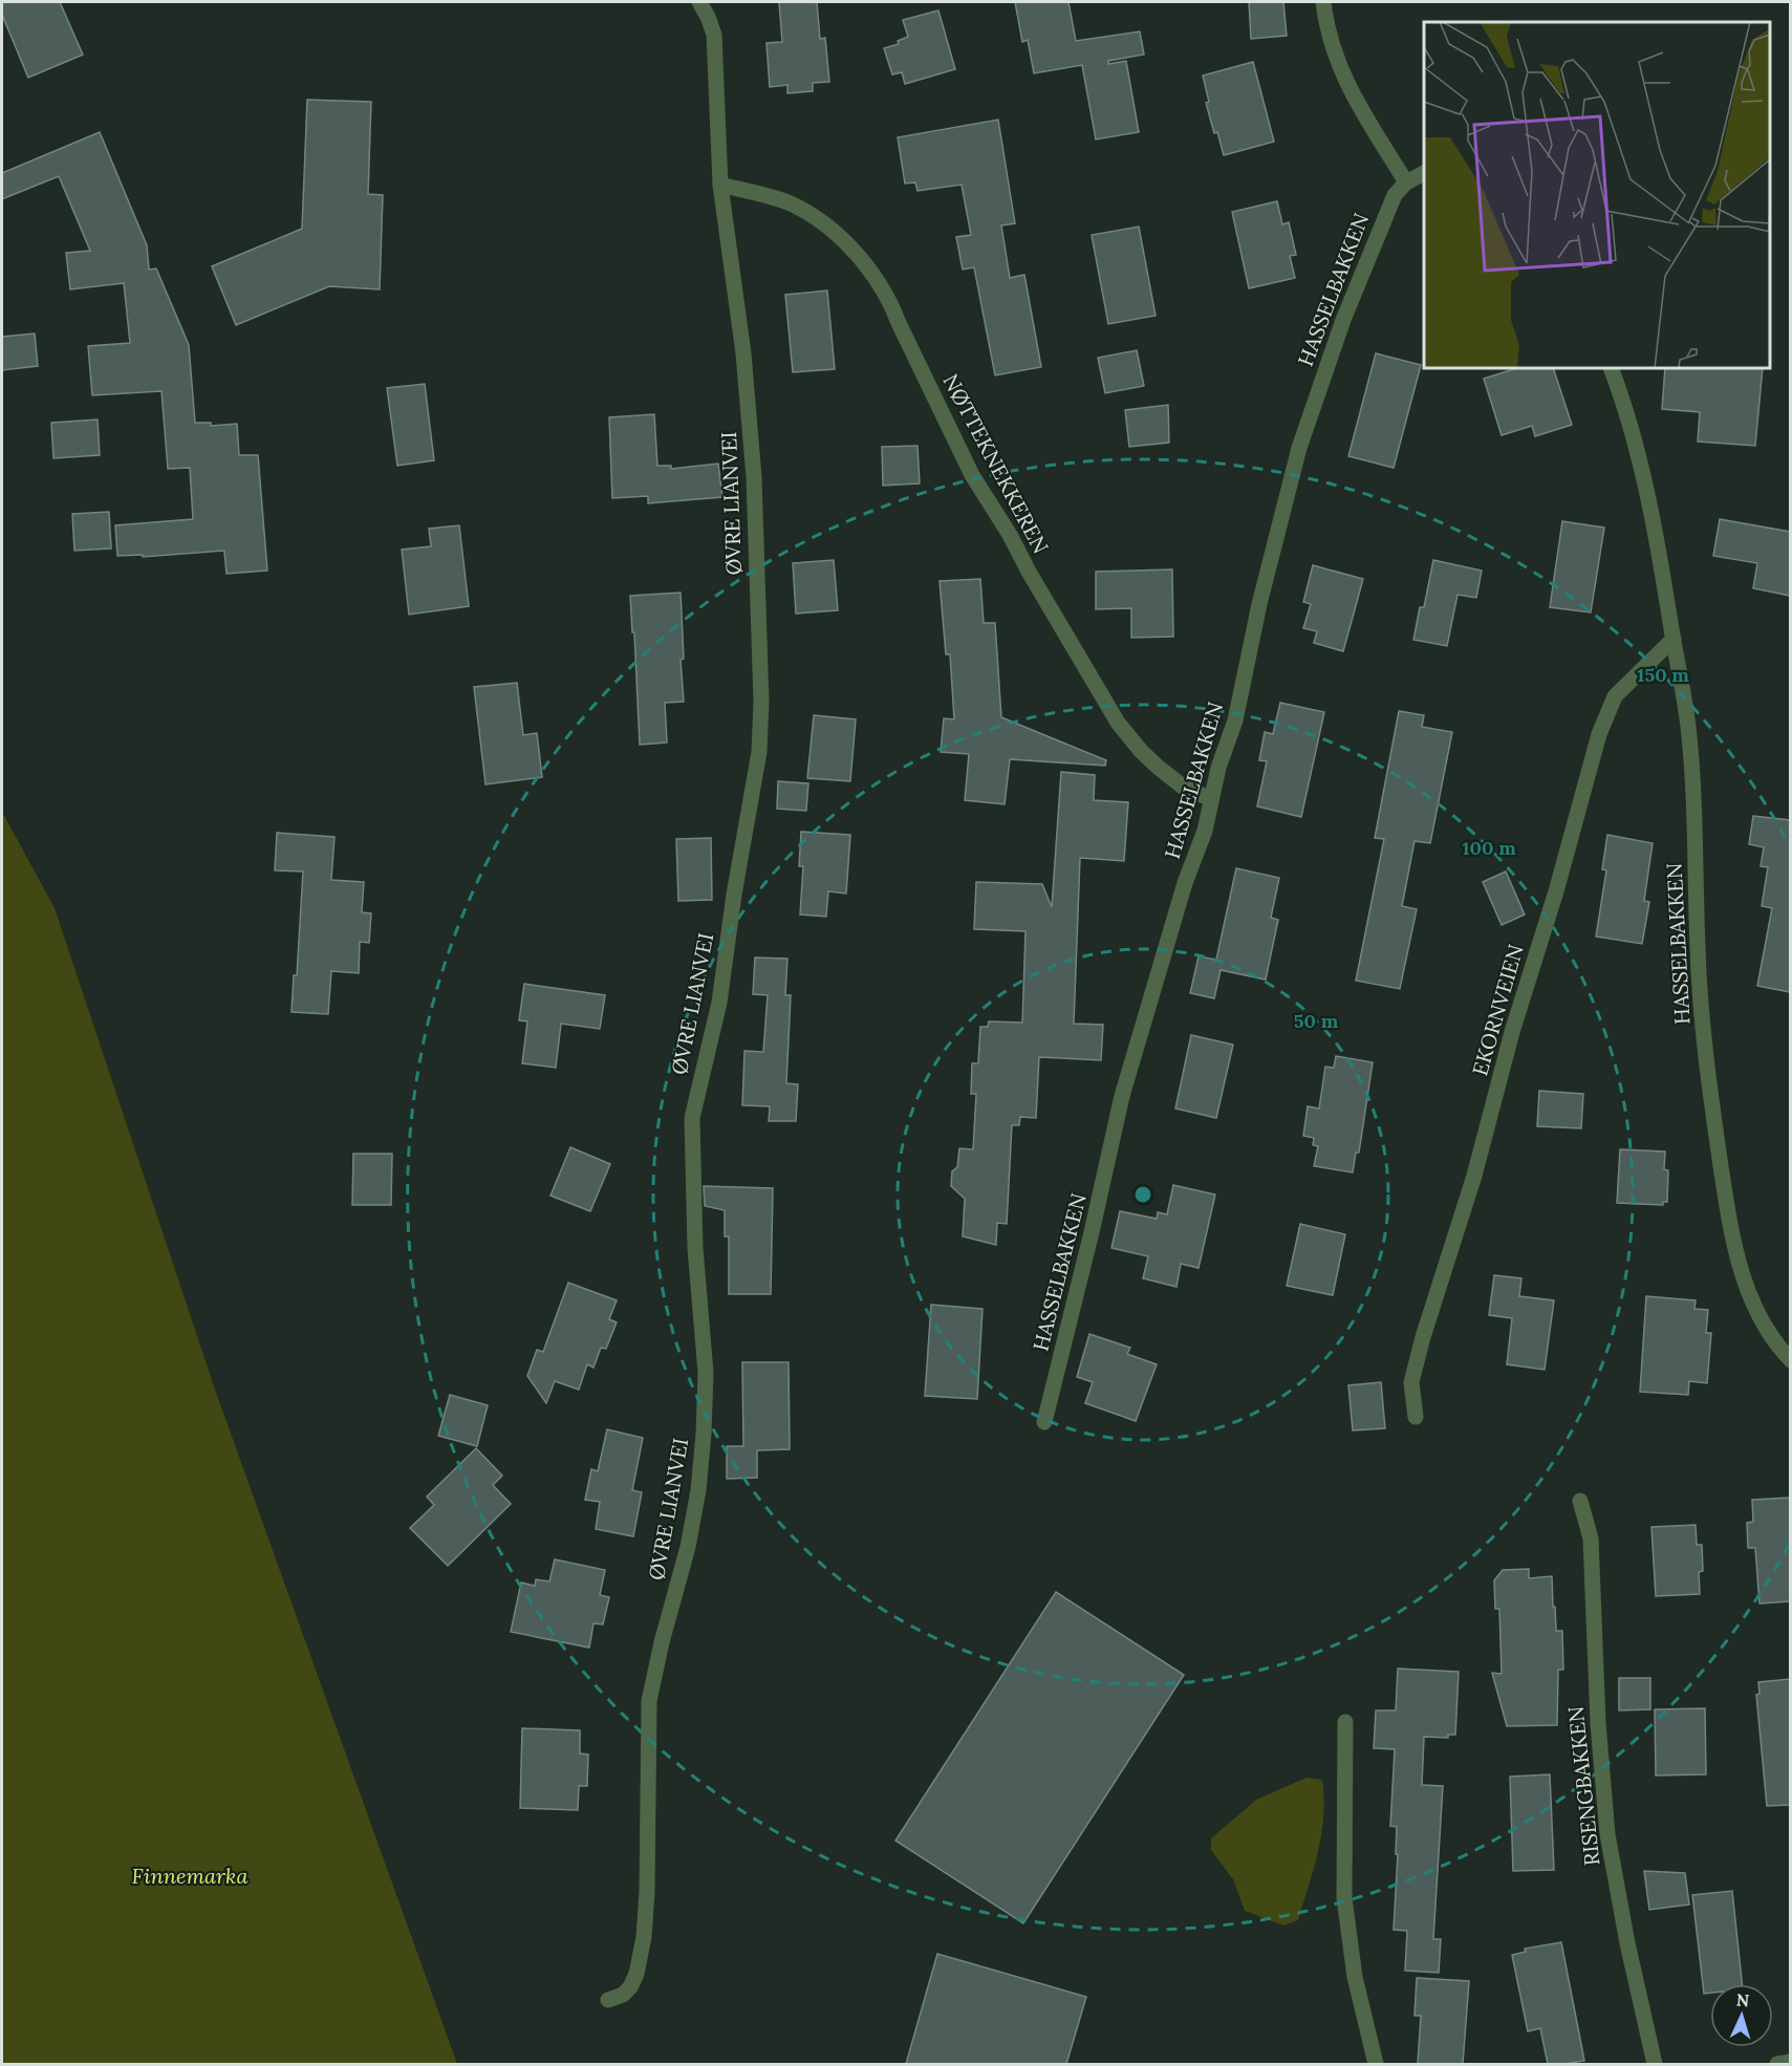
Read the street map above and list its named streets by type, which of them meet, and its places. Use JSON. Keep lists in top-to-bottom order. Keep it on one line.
{"streets":{"street":["HASSELBAKKEN","NØTTEKNEKKEREN","ØVRE LIANVEI","EKORNVEIEN","RISENGBAKKEN"]},"crossings":[["HASSELBAKKEN","NØTTEKNEKKEREN"],["HASSELBAKKEN","EKORNVEIEN"],["NØTTEKNEKKEREN","ØVRE LIANVEI"]],"parks":["Finnemarka"],"north":"top","rings":["150 m","100 m","50 m"]}
